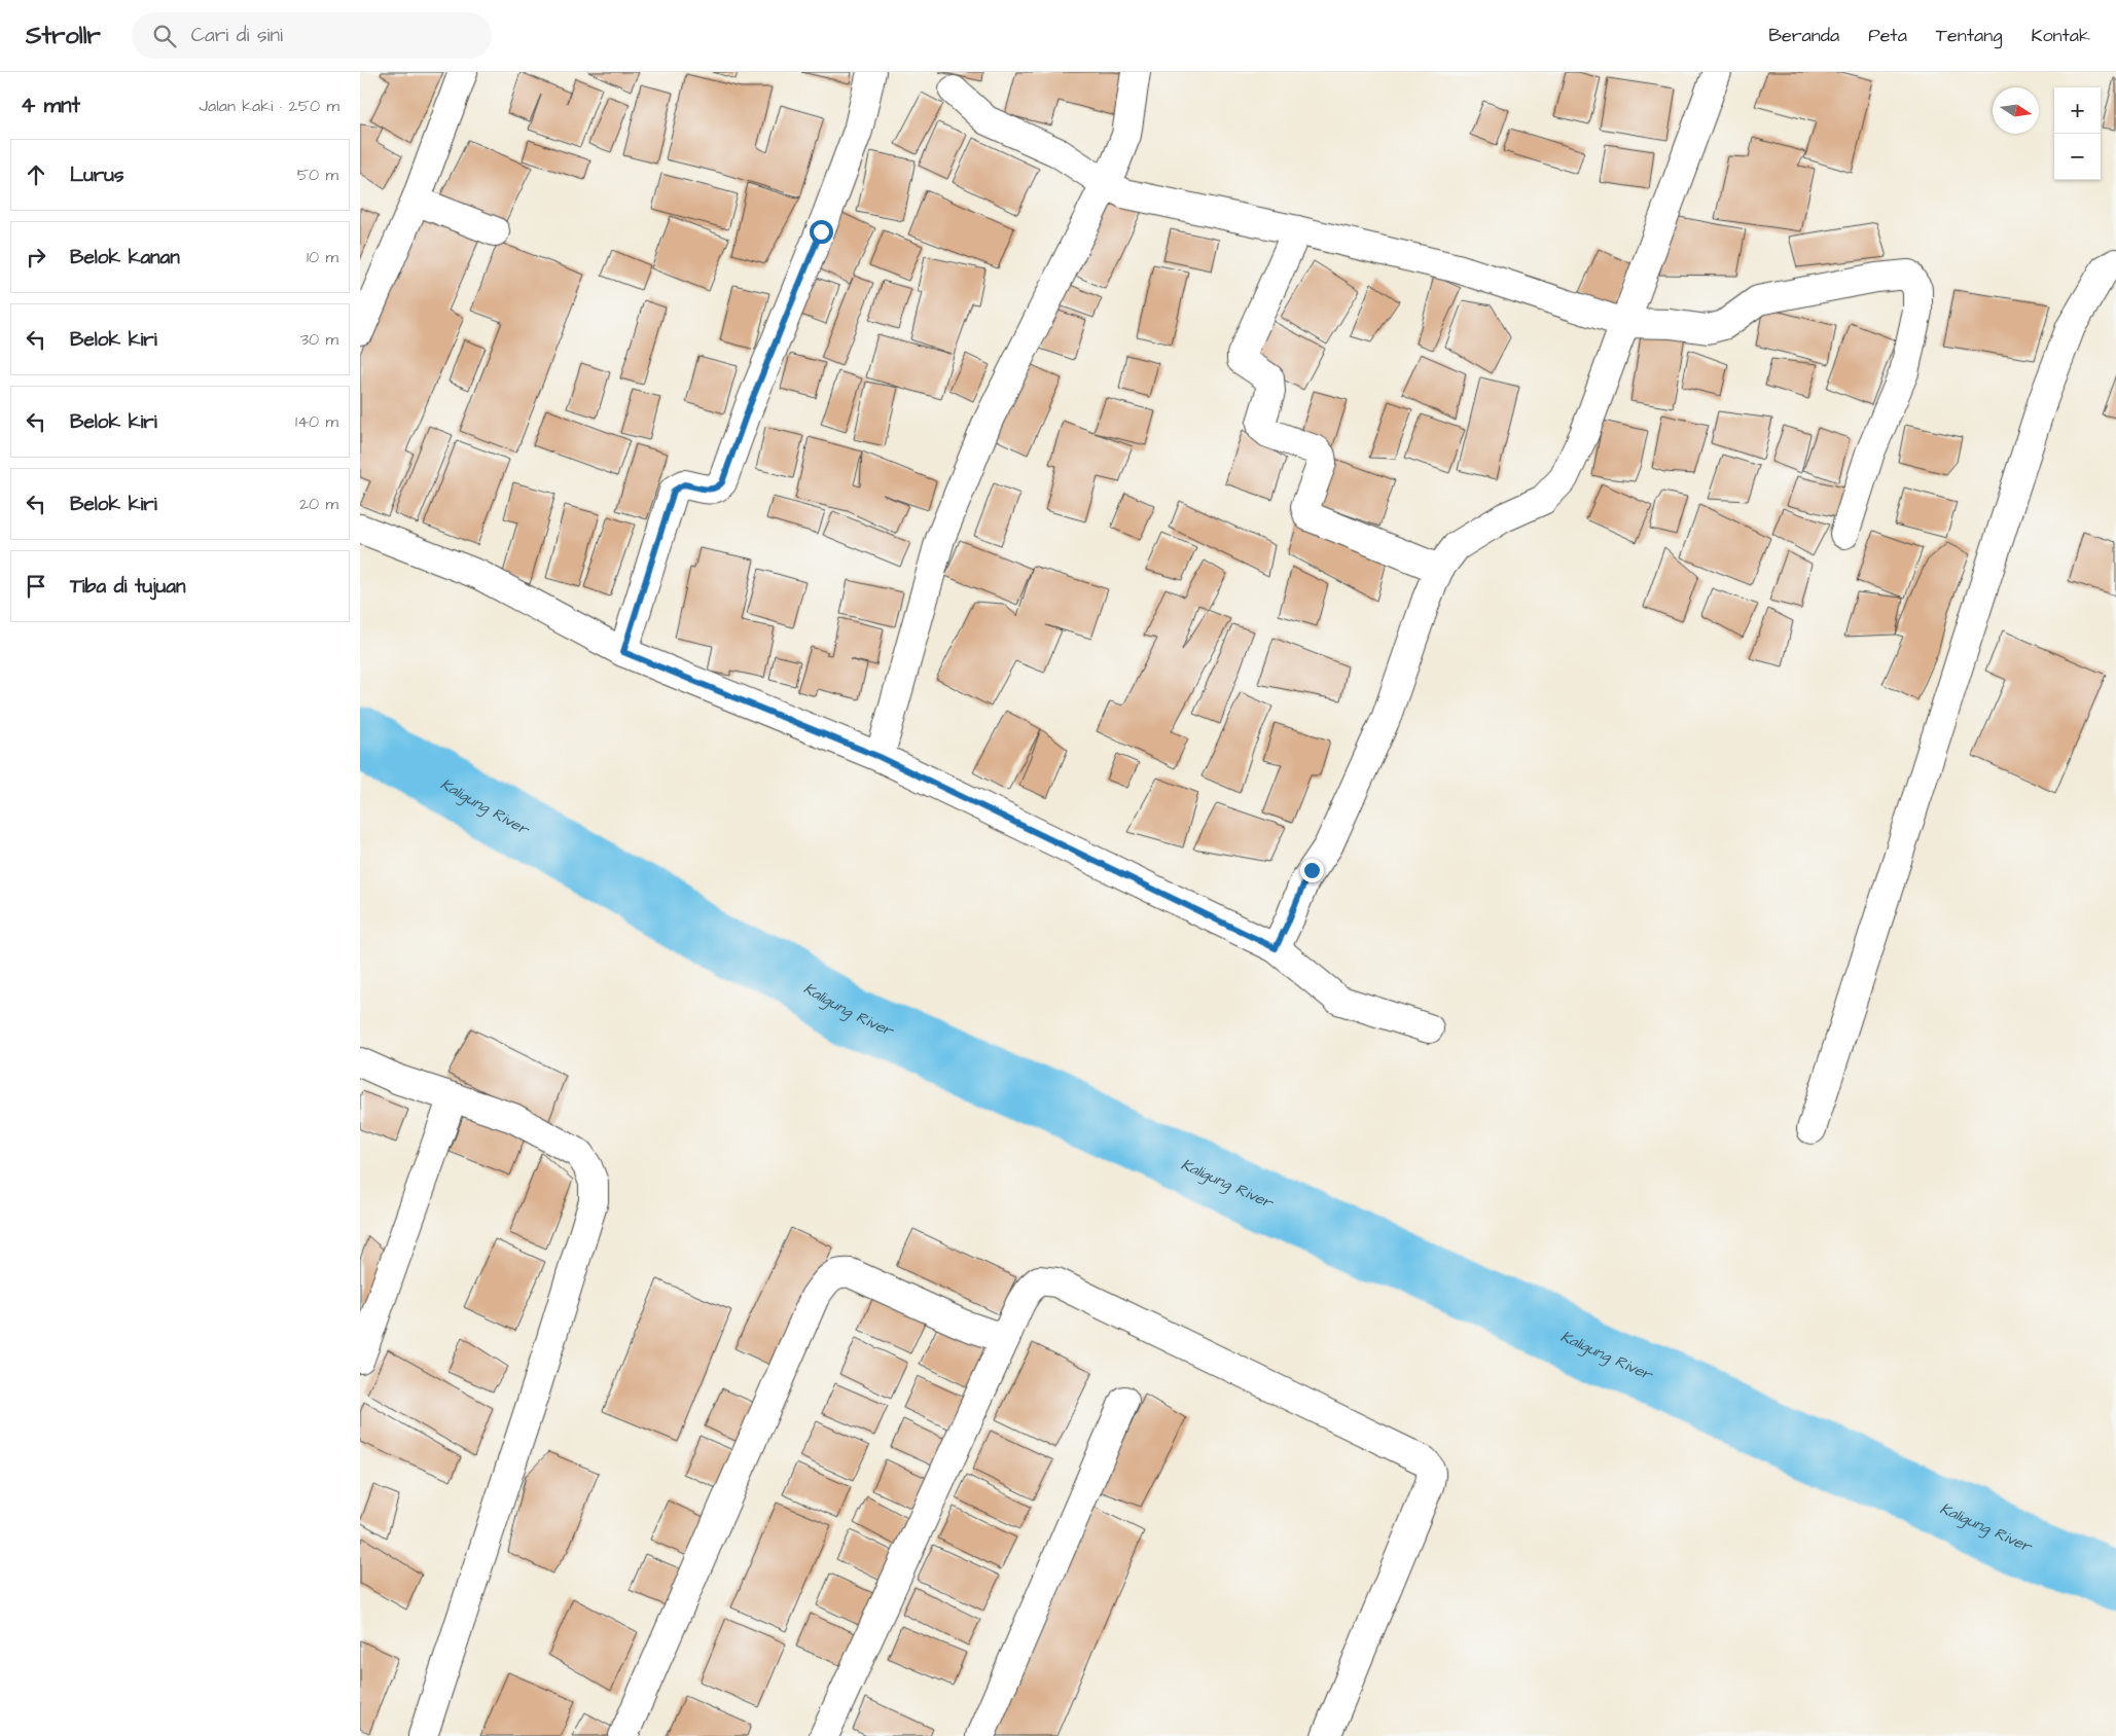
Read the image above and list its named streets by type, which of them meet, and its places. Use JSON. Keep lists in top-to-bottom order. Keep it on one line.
{"water":["Kaligung River"],"north":"right","page":{"header":"Strollr","search":"Cari di sini","nav":["Beranda","Peta","Tentang","Kontak"],"heading":["4 mnt","Jalan kaki · 250 m"],"map_buttons":["+","−"],"list":[["Lurus","50 m"],["Belok kanan","10 m"],["Belok kiri","30 m"],["Belok kiri","140 m"],["Belok kiri","20 m"],"Tiba di tujuan"]}}
